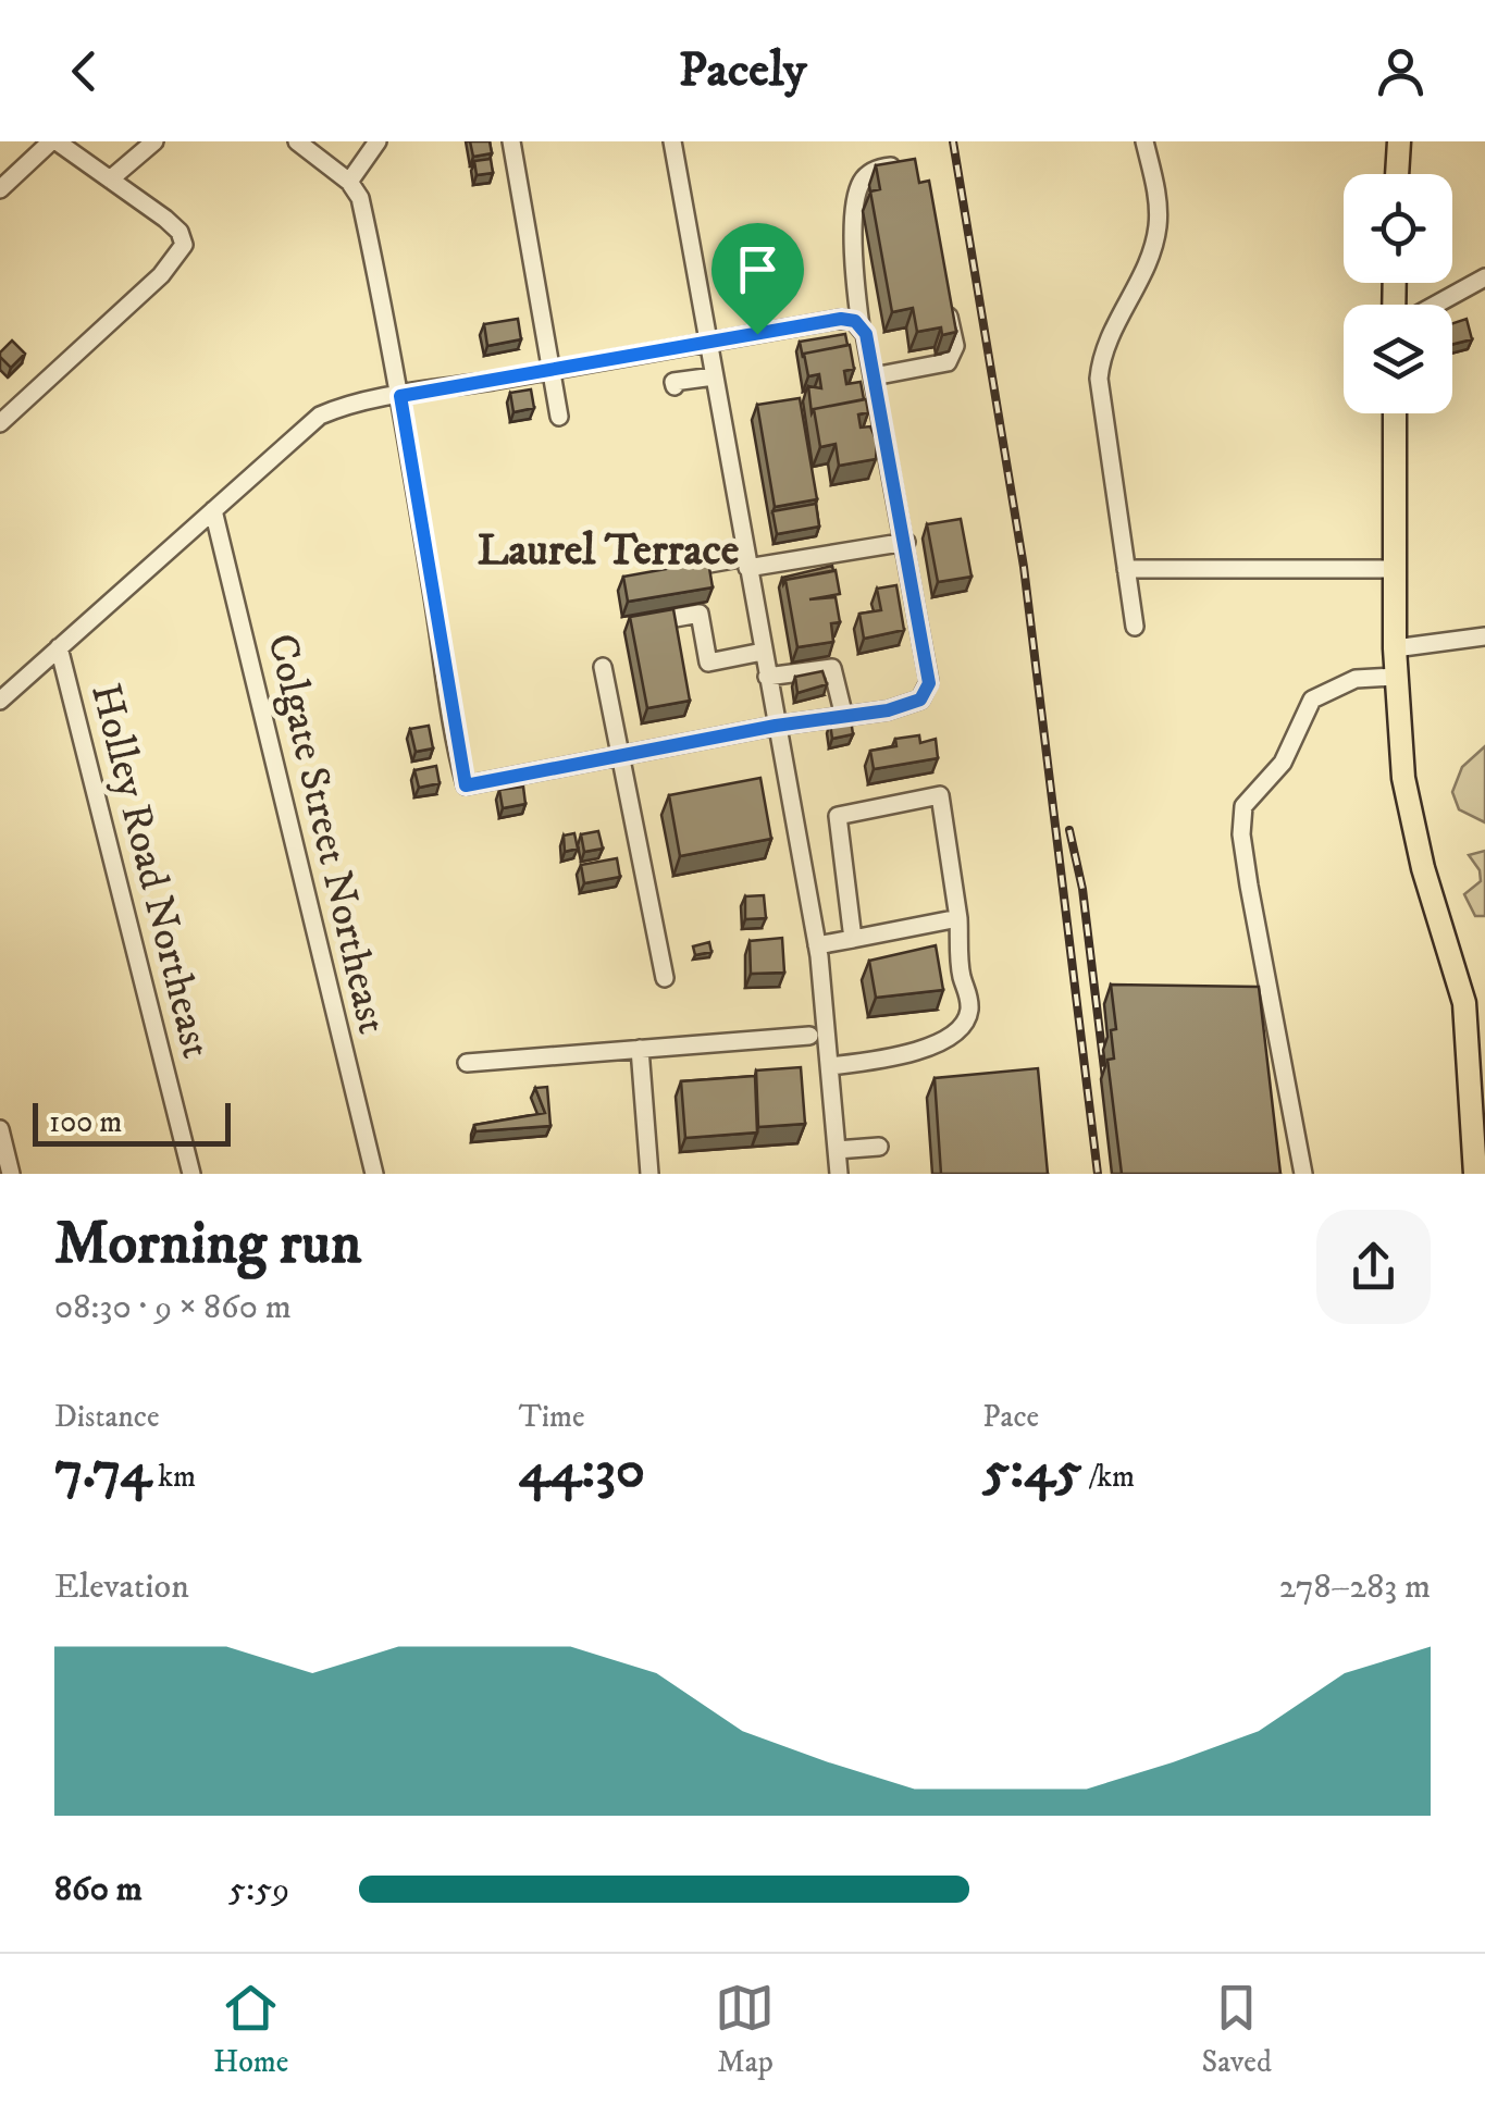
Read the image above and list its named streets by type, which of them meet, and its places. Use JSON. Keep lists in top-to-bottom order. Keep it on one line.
{"streets":{"street":["Colgate Street Northeast","Holley Road Northeast"]},"districts":["Laurel Terrace"],"scale_bar":"100 m","page":{"header":"Pacely","scale":"100 m","heading":["Morning run","08:30 · 9 × 860 m"],"stats":[["Distance","7.74 km"],["Time","44:30"],["Pace","5:45 /km"]],"chart":["Elevation","278–283 m"],"list":[{"name":"860 m","note":"5:59"}],"tabs":["Home","Map","Saved"]}}
